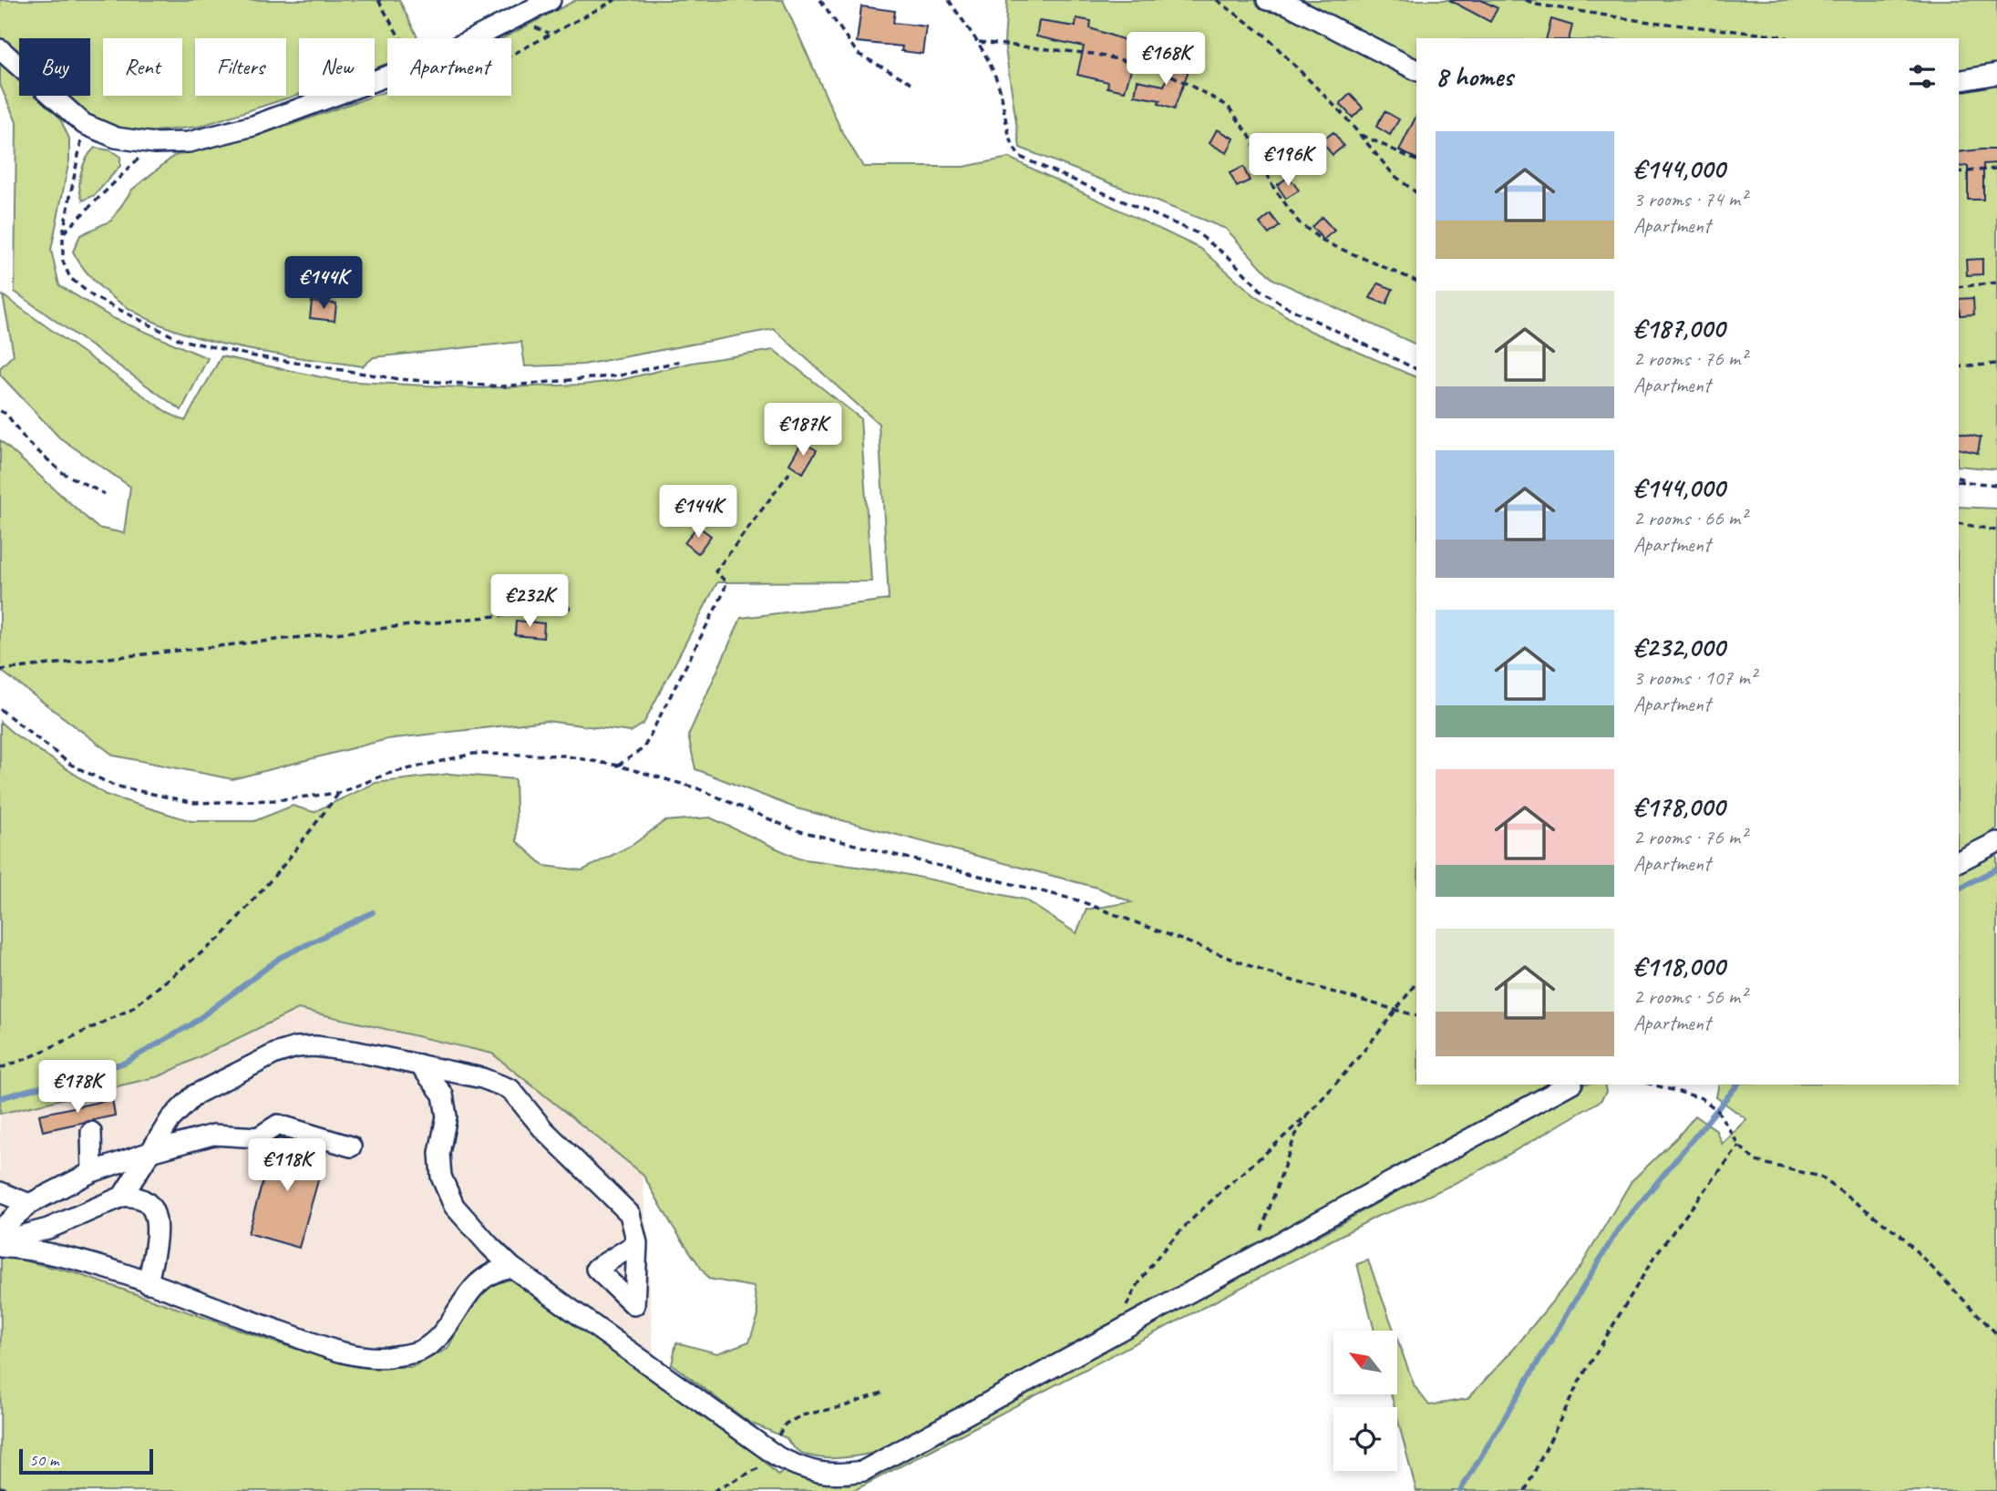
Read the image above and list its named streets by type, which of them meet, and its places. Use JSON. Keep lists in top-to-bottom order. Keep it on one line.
{"scale_bar":"50 m","north":"top left","page":{"price":["€168K","€196K","€144K","€187K","€144K","€232K","€178K","€118K"],"chip":["Buy","Rent","Filters","New","Apartment"],"heading":"8 homes","list":[{"name":"€144,000","note":"3 rooms · 74 m² · Apartment"},{"name":"€187,000","note":"2 rooms · 76 m² · Apartment"},{"name":"€144,000","note":"2 rooms · 66 m² · Apartment"},{"name":"€232,000","note":"3 rooms · 107 m² · Apartment"},{"name":"€178,000","note":"2 rooms · 76 m² · Apartment"},{"name":"€118,000","note":"2 rooms · 56 m² · Apartment"}],"scale":"50 m"}}
